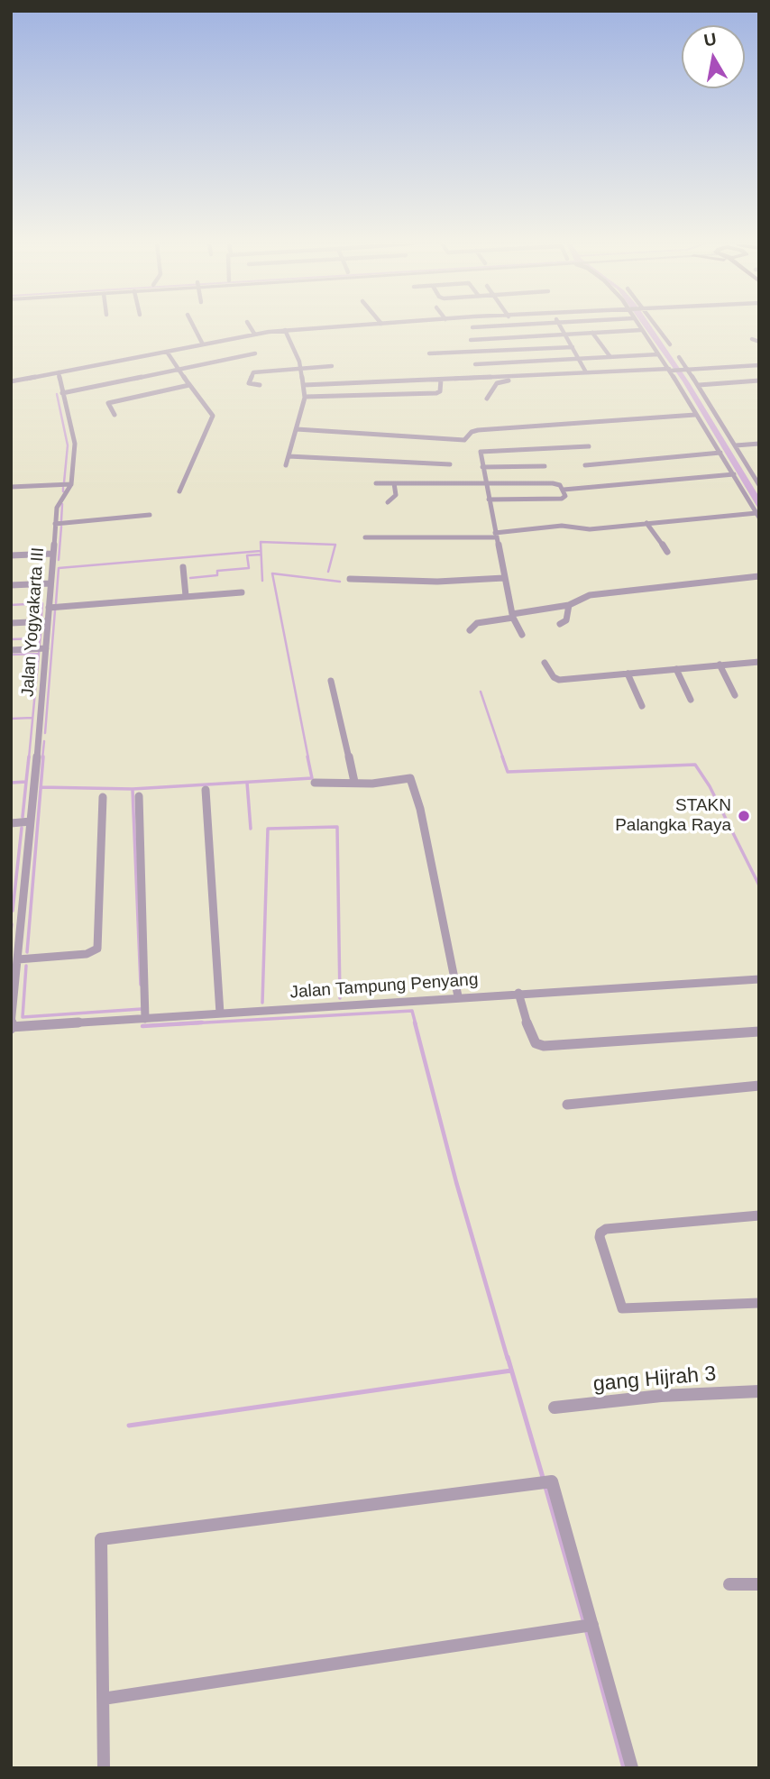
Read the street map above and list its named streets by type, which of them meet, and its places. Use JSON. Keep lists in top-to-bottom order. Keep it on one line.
{"streets":{"street":["Jalan Yogyakarta III","Jalan Tampung Penyang","gang Hijrah 3"]},"crossings":[["Jalan Yogyakarta III","Jalan Tampung Penyang"]],"places":["STAKN Palangka Raya"],"north":"top"}
